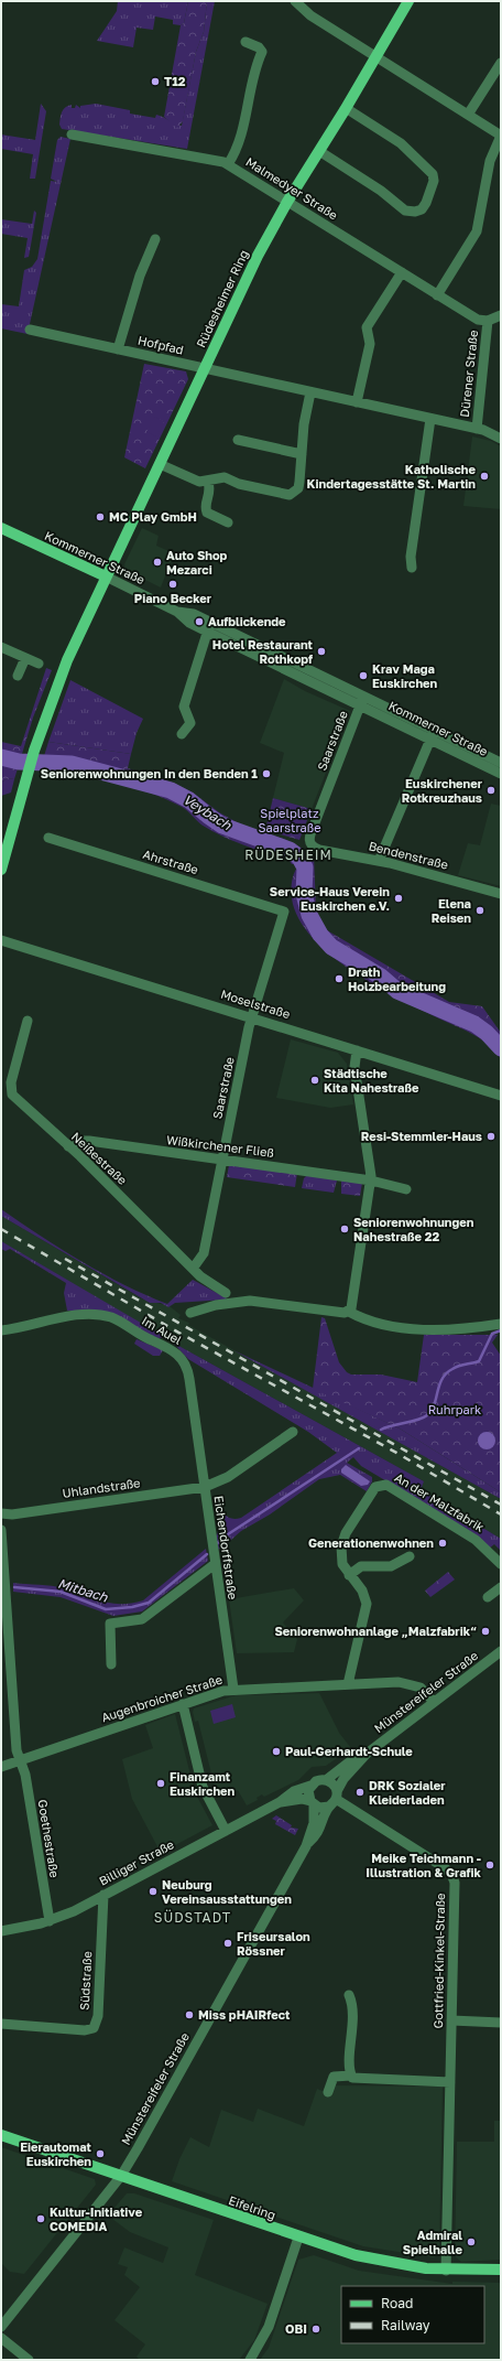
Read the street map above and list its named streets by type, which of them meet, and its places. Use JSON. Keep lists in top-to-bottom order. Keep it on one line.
{"streets":{"main road":["Rüdesheimer Ring","Kommerner Straße","Eifelring"],"street":["Malmedyer Straße","Hofpfad","Dürener Straße","Saarstraße","Bendenstraße","Ahrstraße","Moselstraße","Wißkirchener Fließ","Neißestraße","Im Auel","Uhlandstraße","An der Malzfabrik","Eichendorffstraße","Münstereifeler Straße","Augenbroicher Straße","Goethestraße","Billiger Straße","Gottfried-Kinkel-Straße","Südstraße"]},"crossings":[["Malmedyer Straße","Rüdesheimer Ring"],["Malmedyer Straße","Dürener Straße"],["Rüdesheimer Ring","Hofpfad"],["Rüdesheimer Ring","Kommerner Straße"],["Hofpfad","Dürener Straße"],["Kommerner Straße","Saarstraße"],["Saarstraße","Bendenstraße"],["Saarstraße","Ahrstraße"],["Saarstraße","Moselstraße"],["Saarstraße","Wißkirchener Fließ"],["Saarstraße","Neißestraße"],["Wißkirchener Fließ","Neißestraße"],["Im Auel","Uhlandstraße"],["Im Auel","Eichendorffstraße"],["Uhlandstraße","Eichendorffstraße"],["An der Malzfabrik","Augenbroicher Straße"],["Eichendorffstraße","Augenbroicher Straße"],["Münstereifeler Straße","Augenbroicher Straße"],["Münstereifeler Straße","Billiger Straße"],["Münstereifeler Straße","Gottfried-Kinkel-Straße"],["Münstereifeler Straße","Eifelring"],["Augenbroicher Straße","Goethestraße"],["Goethestraße","Billiger Straße"],["Billiger Straße","Gottfried-Kinkel-Straße"],["Billiger Straße","Südstraße"],["Gottfried-Kinkel-Straße","Eifelring"]],"districts":["RÜDESHEIM","SÜDSTADT"],"water":["Veybach","Mitbach"],"parks":["Spielplatz Saarstraße","Ruhrpark"],"places":["T12","Katholische Kindertagesstätte St. Martin","MC Play GmbH","Auto Shop Mezarci","Piano Becker","Aufblickende","Hotel Restaurant Rothkopf","Krav Maga Euskirchen","Seniorenwohnungen In den Benden 1","Euskirchener Rotkreuzhaus","Service-Haus Verein Euskirchen e.V.","Elena Reisen","Drath Holzbearbeitung","Städtische Kita Nahestraße","Resi-Stemmler-Haus","Seniorenwohnungen Nahestraße 22","Generationenwohnen","Seniorenwohnanlage „Malzfabrik“","Paul-Gerhardt-Schule","Finanzamt Euskirchen","DRK Sozialer Kleiderladen","Meike Teichmann - Illustration & Grafik","Neuburg Vereinsausstattungen","Friseursalon Rössner","Miss pHAIRfect","Eierautomat Euskirchen","Kultur-Initiative COMEDIA","Admiral Spielhalle","OBI"],"legend":["Road","Railway"]}
